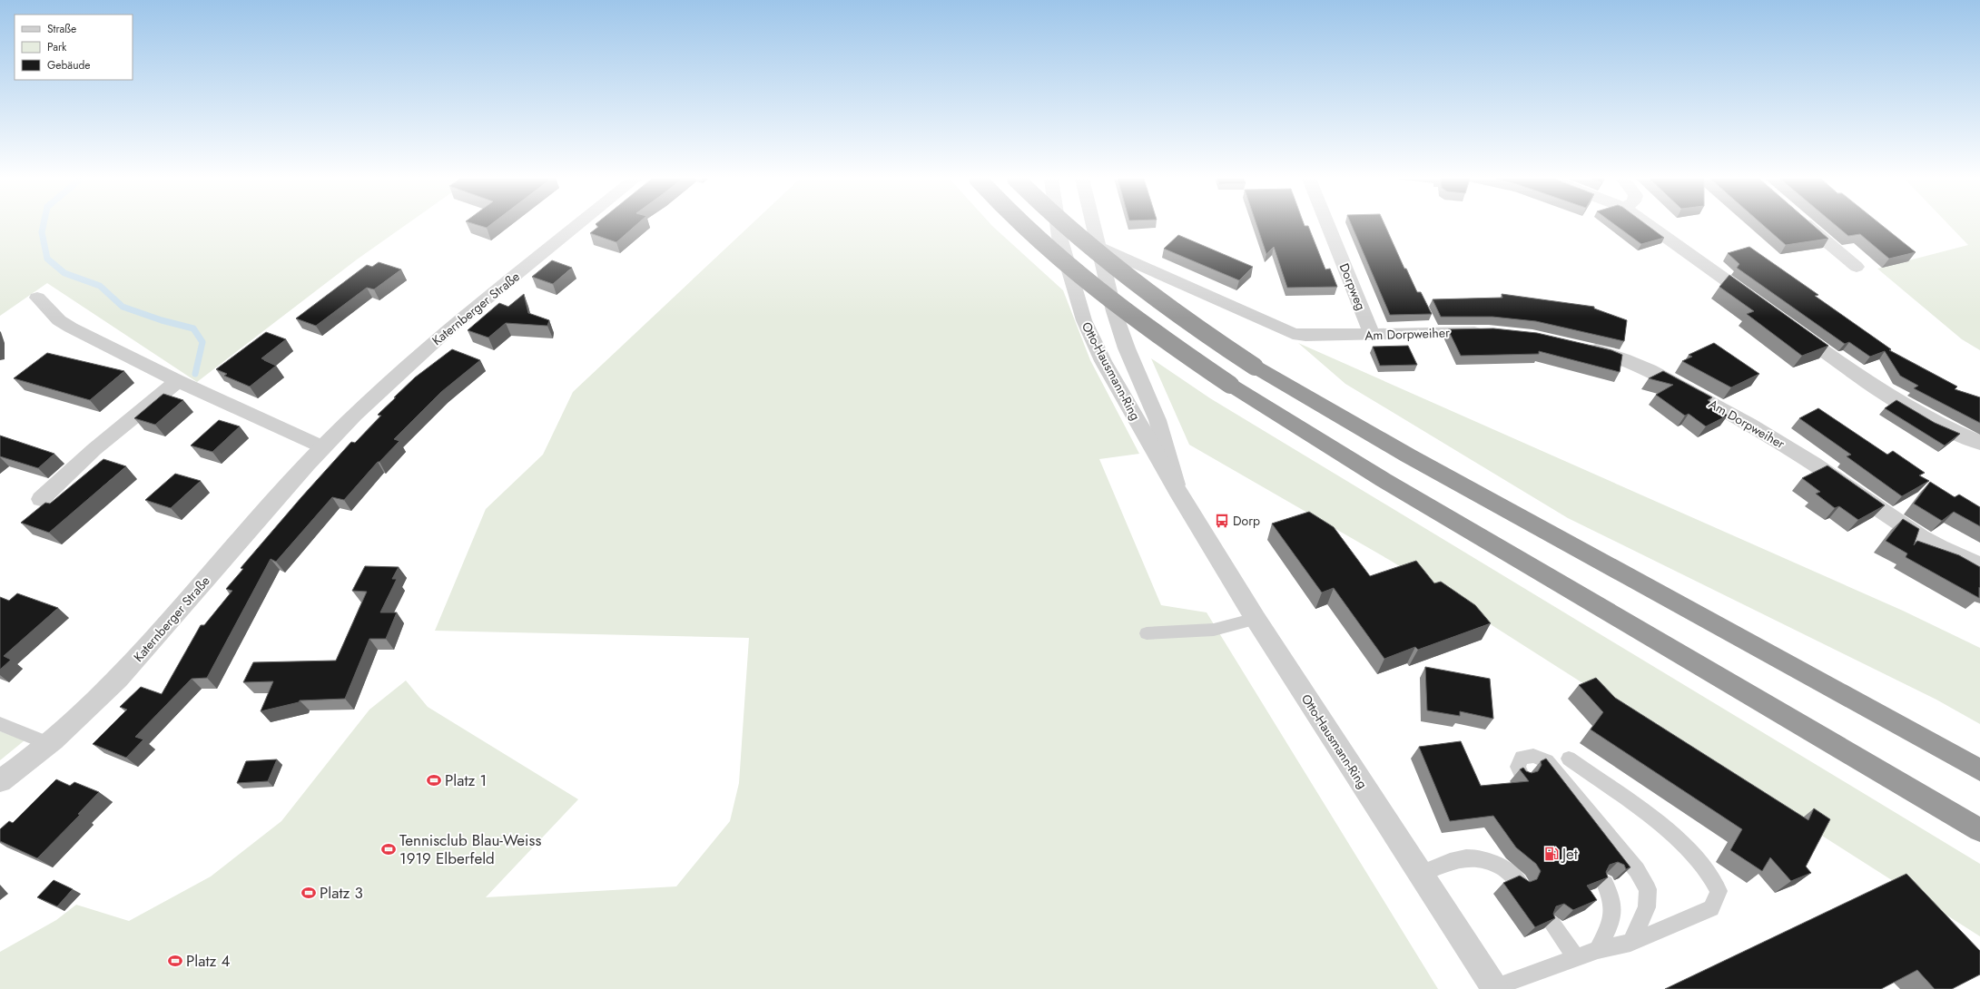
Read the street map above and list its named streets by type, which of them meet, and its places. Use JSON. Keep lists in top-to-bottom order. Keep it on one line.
{"streets":{"street":["Dorpweg","Katernberger Straße","Am Dorpweiher","Otto-Hausmann-Ring"]},"crossings":[["Dorpweg","Am Dorpweiher"],["Am Dorpweiher","Otto-Hausmann-Ring"]],"places":{"bus stop":["Dorp"],"sports":["Platz 1","Tennisclub Blau-Weiss 1919 Elberfeld","Platz 3","Platz 4"],"fuel station":["Jet"]},"legend":["Straße","Park","Gebäude"]}
